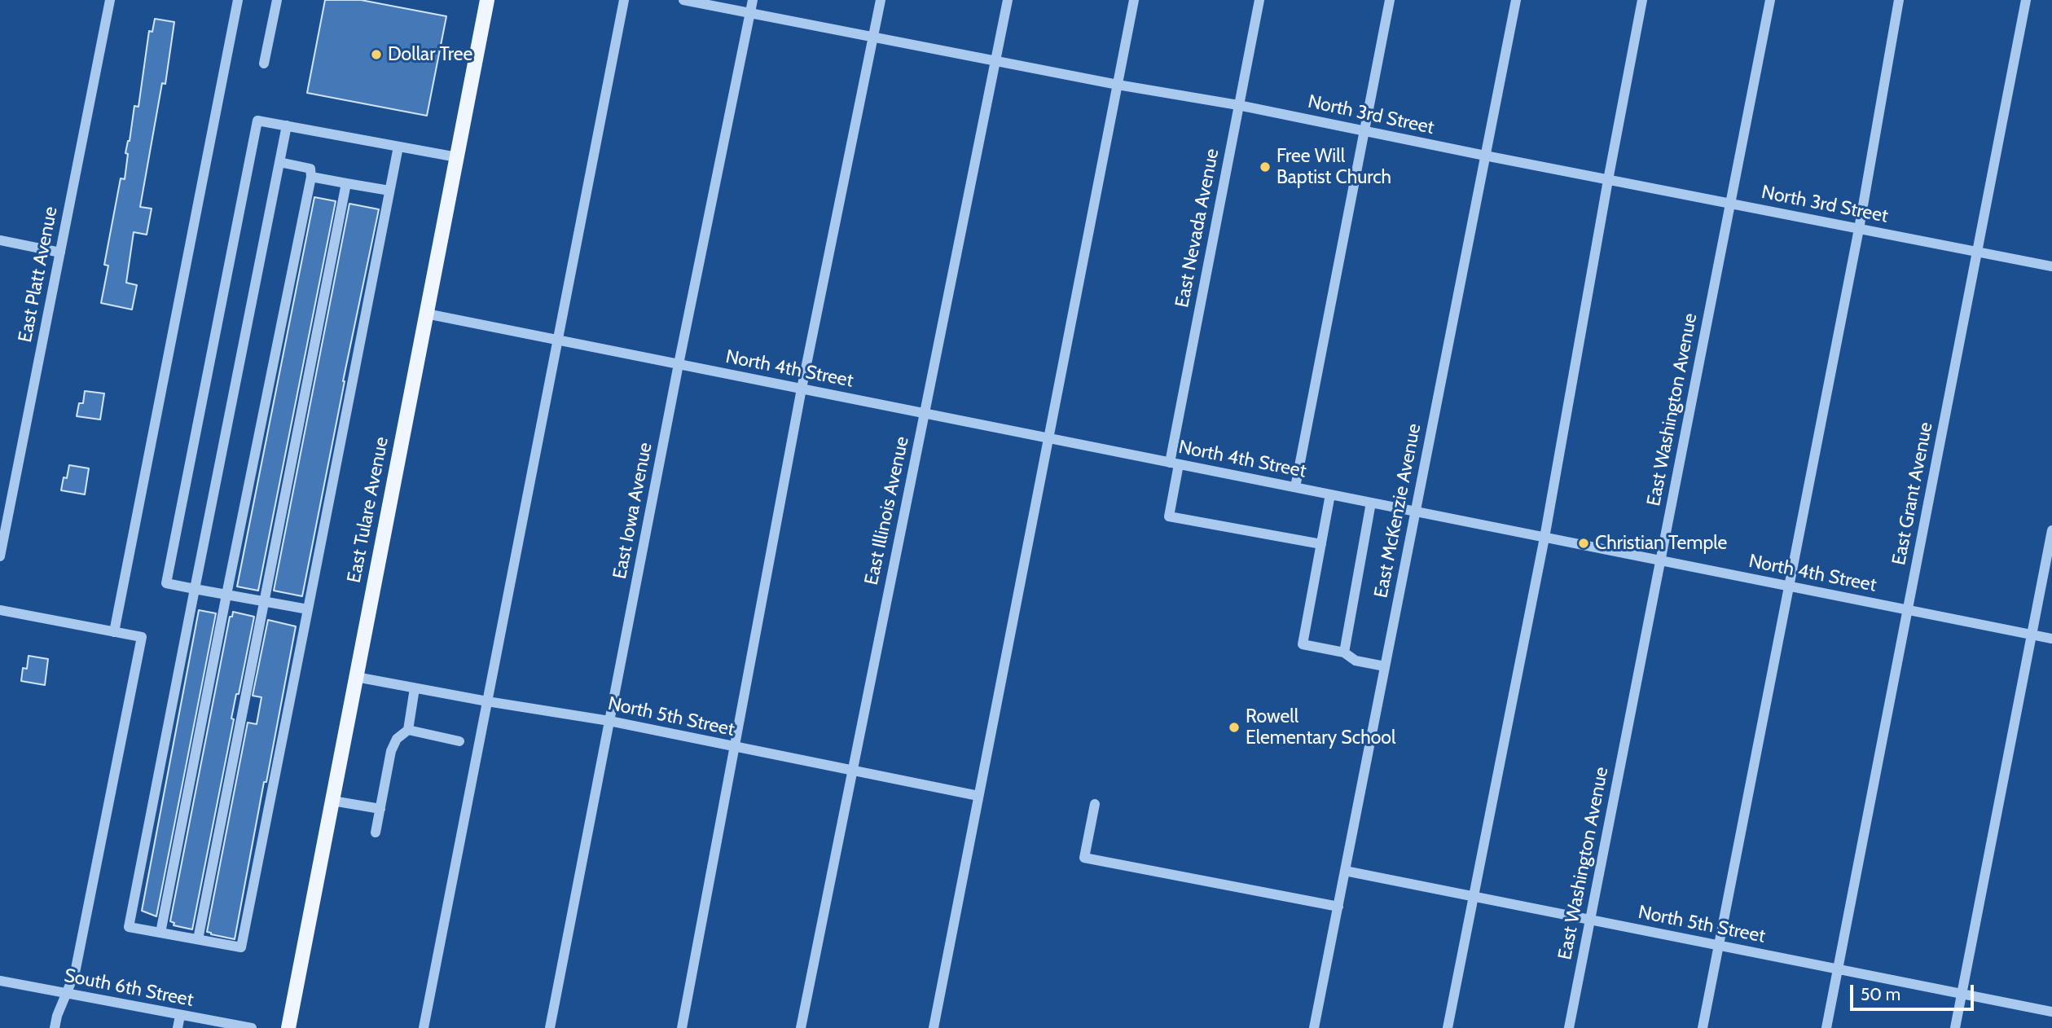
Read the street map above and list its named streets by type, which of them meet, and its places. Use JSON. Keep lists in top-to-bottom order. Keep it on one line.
{"streets":{"main road":["East Tulare Avenue"],"street":["North 3rd Street","East Nevada Avenue","East Platt Avenue","North 4th Street","East Washington Avenue","East Grant Avenue","East Iowa Avenue","East Illinois Avenue","East McKenzie Avenue","North 5th Street","South 6th Street"]},"crossings":[["North 3rd Street","East Nevada Avenue"],["North 3rd Street","East Washington Avenue"],["North 3rd Street","East Grant Avenue"],["North 3rd Street","East Iowa Avenue"],["North 3rd Street","East Illinois Avenue"],["North 3rd Street","East McKenzie Avenue"],["East Nevada Avenue","North 4th Street"],["North 4th Street","East Washington Avenue"],["North 4th Street","East Grant Avenue"],["North 4th Street","East Tulare Avenue"],["North 4th Street","East Iowa Avenue"],["North 4th Street","East Illinois Avenue"],["North 4th Street","East McKenzie Avenue"],["East Washington Avenue","North 5th Street"],["East Grant Avenue","North 5th Street"],["East Tulare Avenue","North 5th Street"],["East Iowa Avenue","North 5th Street"],["East Illinois Avenue","North 5th Street"],["East McKenzie Avenue","North 5th Street"]],"places":["Dollar Tree","Free Will Baptist Church","Christian Temple","Rowell Elementary School"],"scale_bar":"50 m"}
